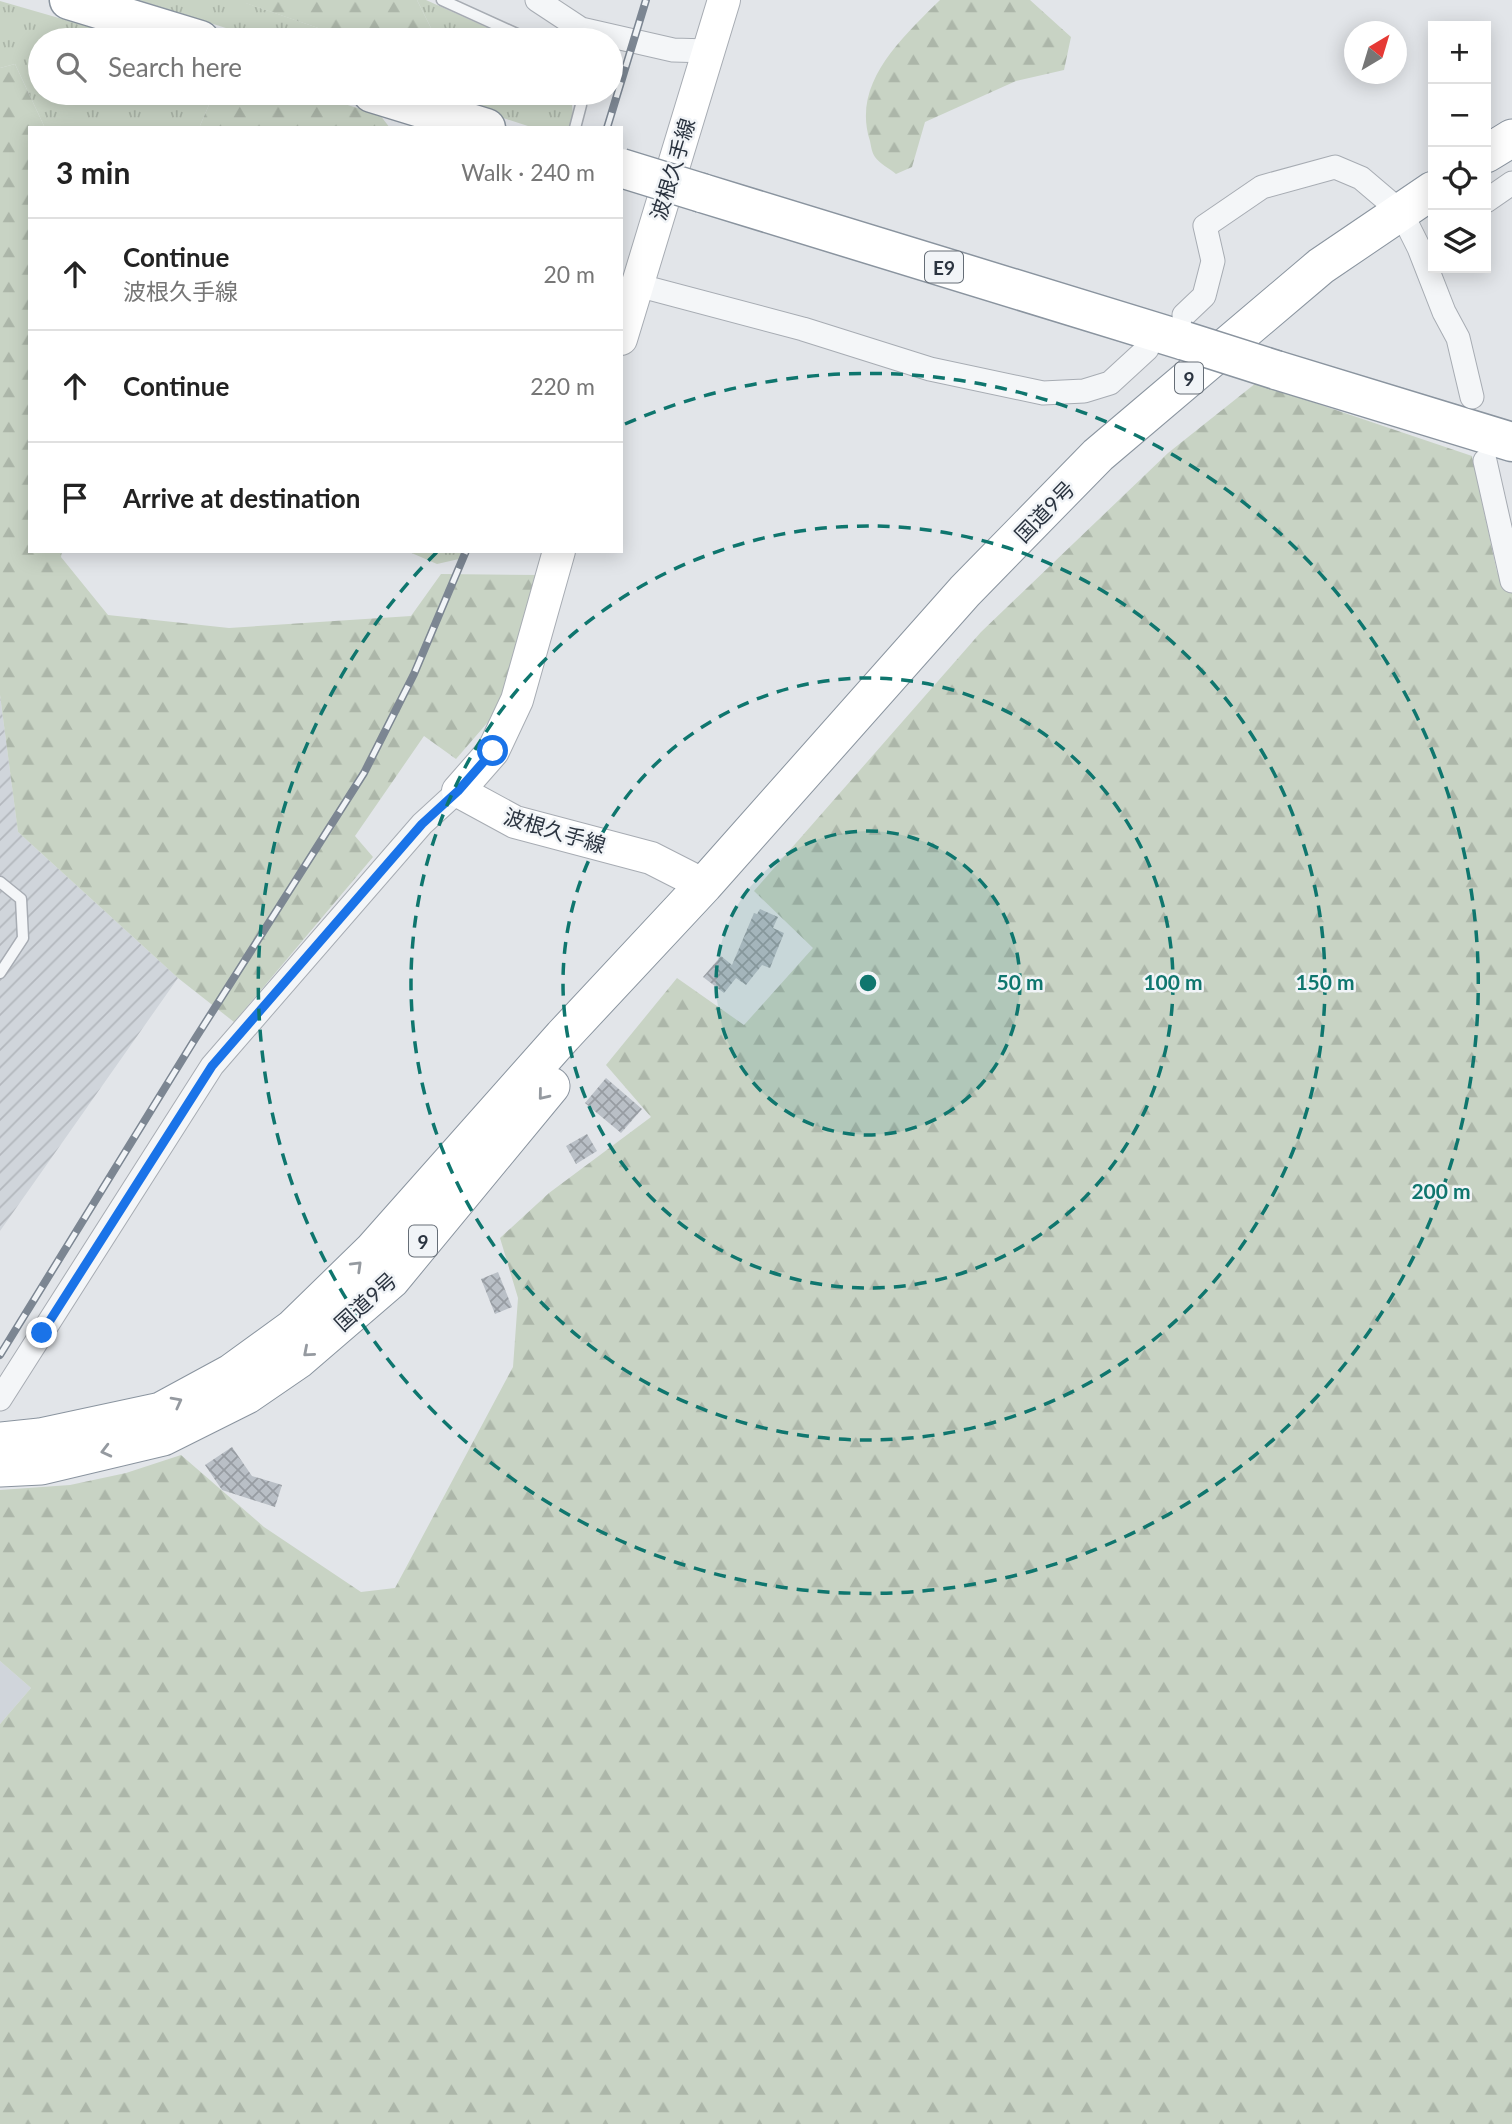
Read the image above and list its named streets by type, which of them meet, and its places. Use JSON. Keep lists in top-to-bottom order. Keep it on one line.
{"streets":{"highway":["E9","9","国道9号"],"main road":["波根久手線"]},"crossings":[["波根久手線","国道9号"]],"north":"top right","page":{"map_buttons":["+","−"],"search":"Search here","heading":["3 min","Walk · 240 m"],"list":[["Continue","波根久手線","20 m"],["Continue","220 m"],"Arrive at destination"]},"rings":["50 m","100 m","150 m","200 m"]}
